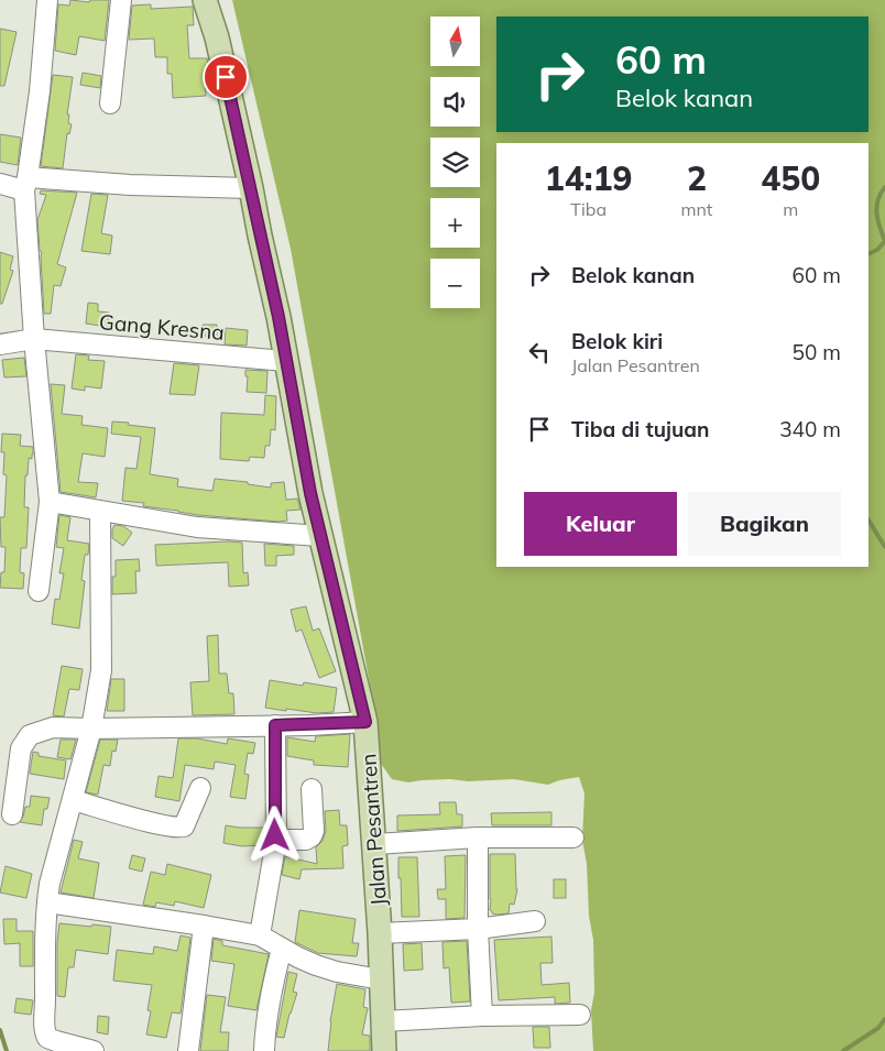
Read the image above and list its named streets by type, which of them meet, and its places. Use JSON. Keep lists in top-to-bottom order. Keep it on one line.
{"streets":{"main road":["Jalan Pesantren"],"street":["Gang Kresna"]},"crossings":[["Gang Kresna","Jalan Pesantren"]],"north":"top","page":{"map_buttons":["+","−"],"turn":["60 m","Belok kanan"],"eta":["14:19","Tiba","2","mnt","450","m"],"list":[{"name":"Belok kanan","value":"60 m"},{"name":"Belok kiri","note":"Jalan Pesantren","value":"50 m"},{"name":"Tiba di tujuan","value":"340 m"}],"buttons":["Keluar","Bagikan"]}}
